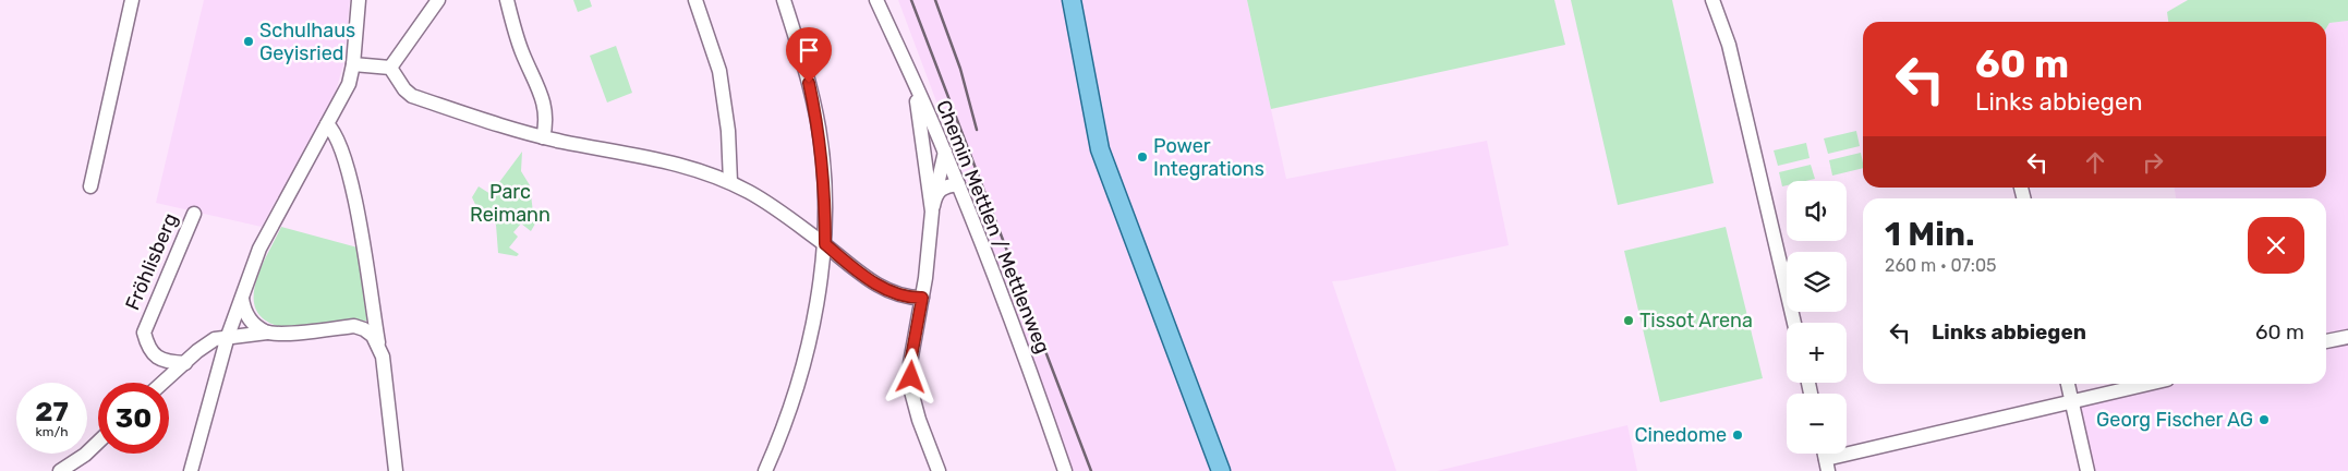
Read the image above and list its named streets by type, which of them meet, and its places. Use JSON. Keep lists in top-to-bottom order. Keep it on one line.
{"streets":{"street":["Chemin Mettlen / Mettlenweg","Fröhlisberg"]},"parks":["Parc Reimann"],"places":["Schulhaus Geyisried","Power Integrations","Tissot Arena","Georg Fischer AG","Cinedome"],"page":{"turn":["60 m","Links abbiegen"],"map_buttons":["+","−"],"heading":["1 Min.","260 m · 07:05"],"list":[{"name":"Links abbiegen","value":"60 m"}],"speed":"27 km/h","limit":"30"}}
